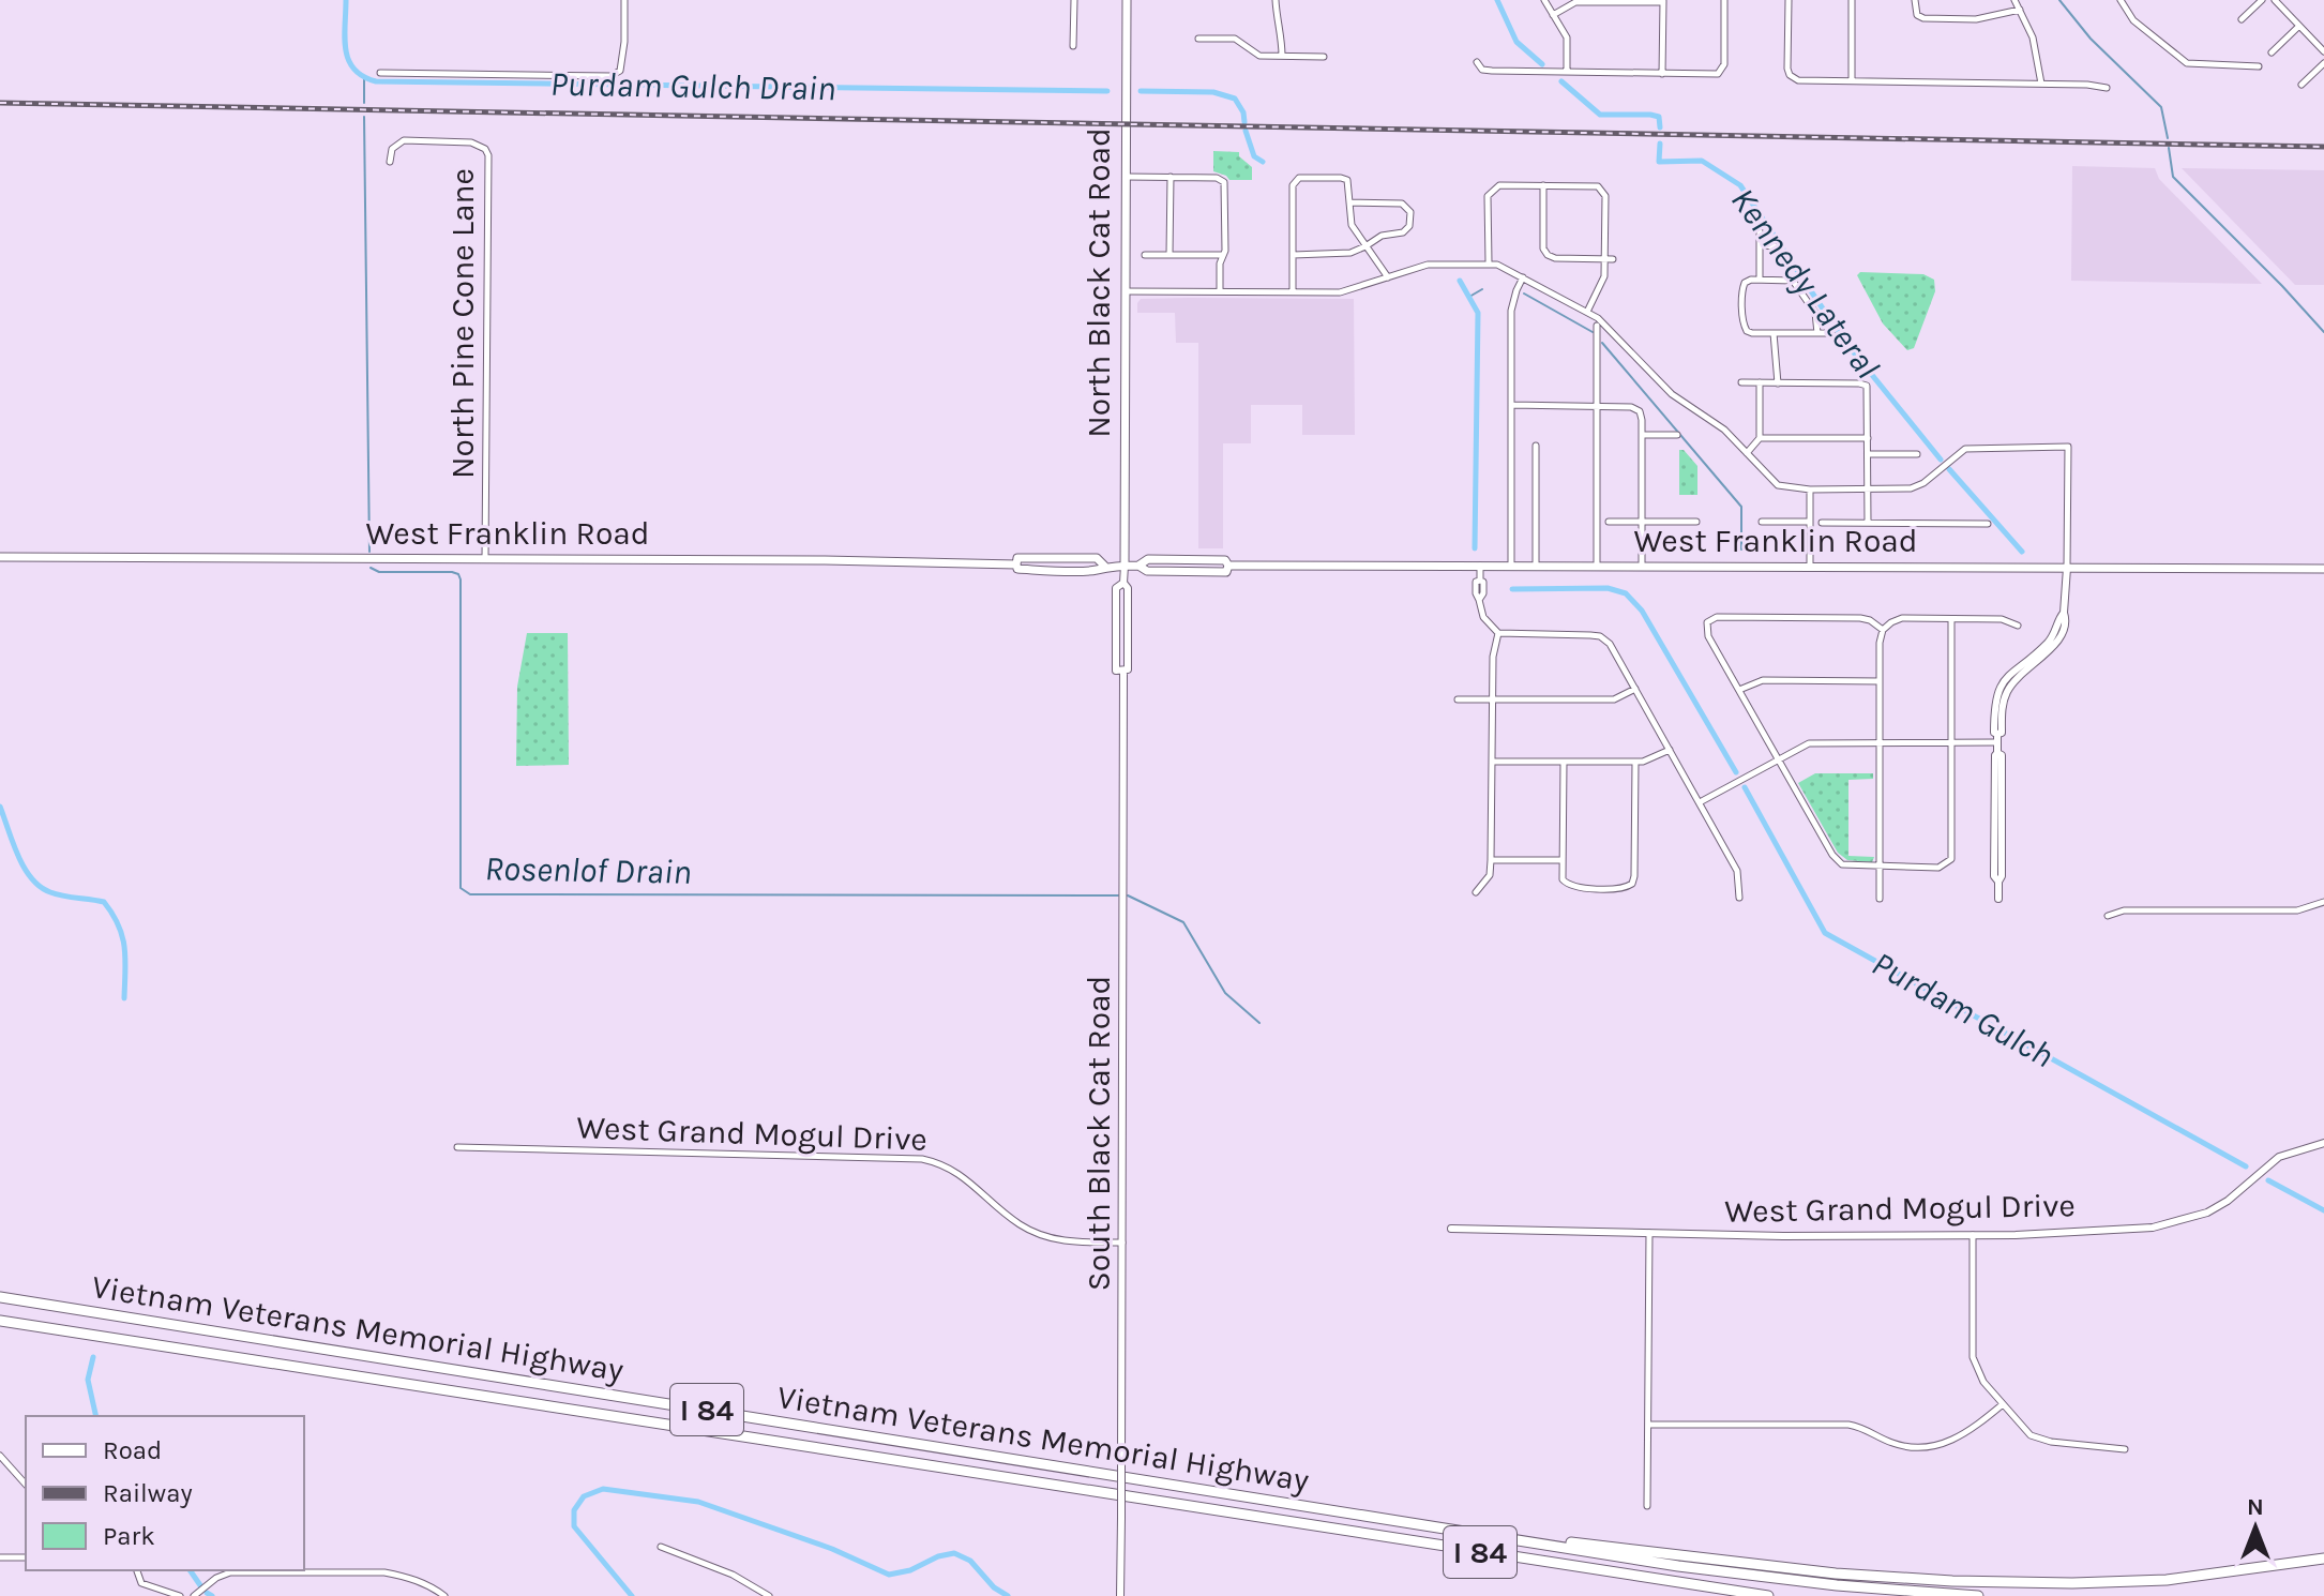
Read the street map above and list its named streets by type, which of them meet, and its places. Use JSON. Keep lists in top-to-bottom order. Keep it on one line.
{"streets":{"highway":["Vietnam Veterans Memorial Highway","I 84"],"main road":["North Black Cat Road","West Franklin Road"],"street":["North Pine Cone Lane","West Grand Mogul Drive","South Black Cat Road"]},"crossings":[["North Black Cat Road","West Franklin Road"],["North Black Cat Road","South Black Cat Road"],["North Pine Cone Lane","West Franklin Road"],["West Franklin Road","South Black Cat Road"],["West Grand Mogul Drive","South Black Cat Road"]],"water":["Purdam Gulch Drain","Kennedy Lateral","Rosenlof Drain","Purdam Gulch"],"legend":["Road","Railway","Park"],"north":"top"}
